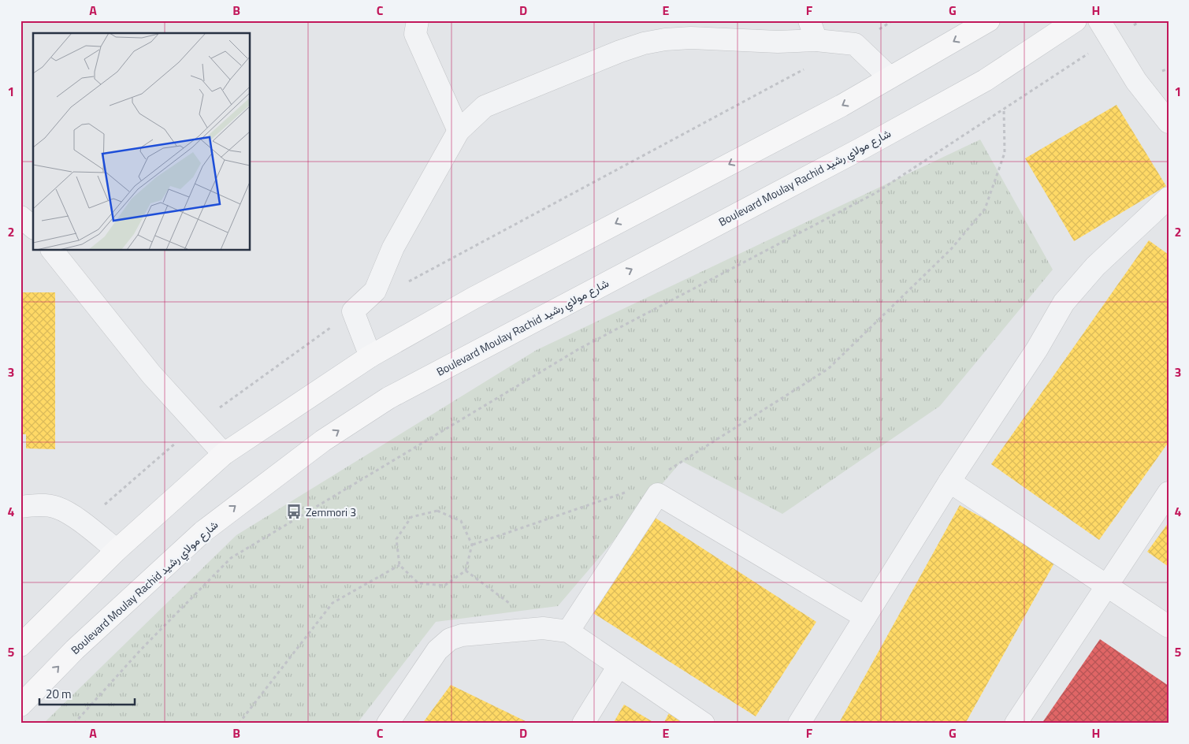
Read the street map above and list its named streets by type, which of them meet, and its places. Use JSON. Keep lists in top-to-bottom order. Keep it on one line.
{"streets":{"main road":["Boulevard Moulay Rachid شارع مولاي رشيد"]},"places":{"bus stop":["Zemmori 3"]},"scale_bar":"20 m","grid":{"columns":["A","B","C","D","E","F","G","H"],"rows":["1","2","3","4","5"]}}
